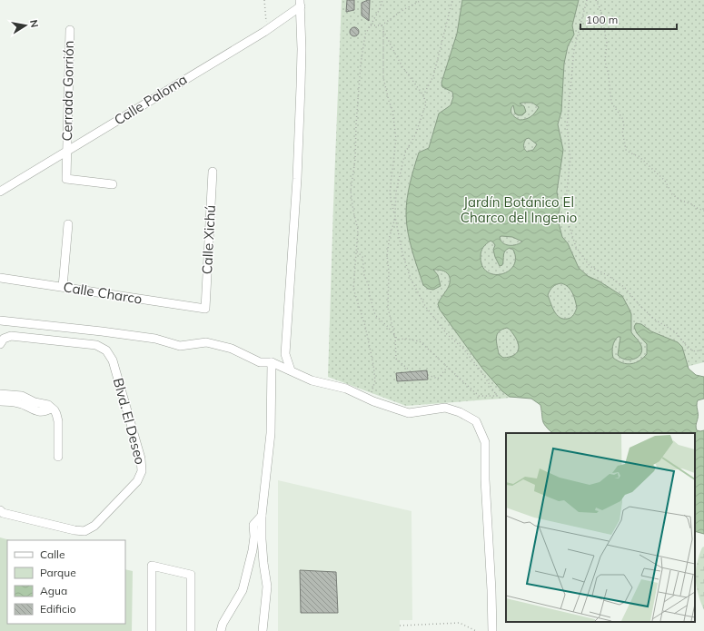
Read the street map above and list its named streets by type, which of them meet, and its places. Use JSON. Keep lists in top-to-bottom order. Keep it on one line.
{"streets":{"street":["Cerrada Gorrión","Calle Paloma","Calle Xichú","Calle Charco","Blvd. El Deseo"]},"crossings":[["Cerrada Gorrión","Calle Paloma"],["Calle Xichú","Calle Charco"]],"parks":["Jardín Botánico El Charco del Ingenio"],"legend":["Calle","Parque","Agua","Edificio"],"scale_bar":"100 m","north":"right"}
